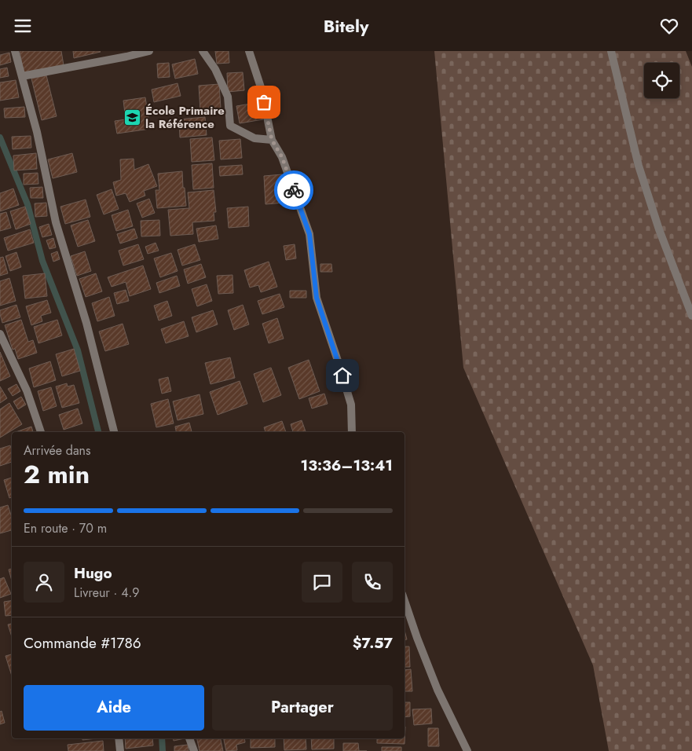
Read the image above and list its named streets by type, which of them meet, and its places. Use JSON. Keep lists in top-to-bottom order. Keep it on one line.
{"places":{"school or university":["École Primaire la Référence"]},"page":{"header":"Bitely","heading":["2 min","Arrivée dans","13:36–13:41"],"panel":["Hugo","Livreur · 4.9","Commande #1786","$7.57"],"bar":"En route · 70 m","buttons":["Aide","Partager"]}}
